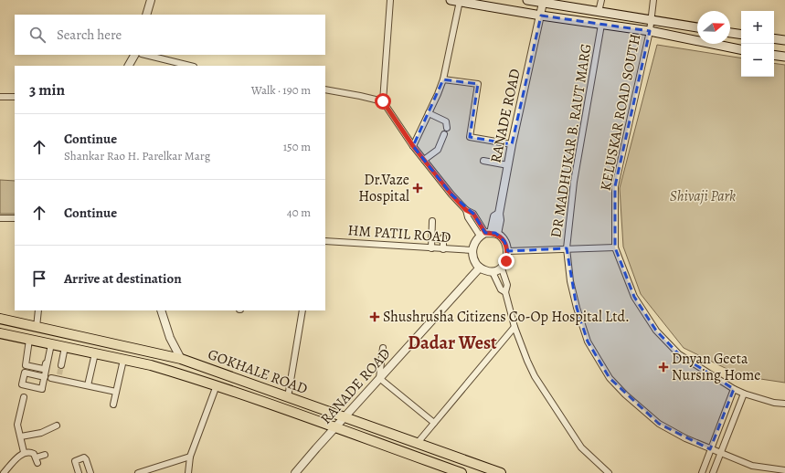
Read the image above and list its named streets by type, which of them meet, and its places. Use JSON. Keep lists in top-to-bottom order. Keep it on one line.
{"streets":{"main road":["GOKHALE ROAD"],"street":["KELUSKAR ROAD SOUTH","RANADE ROAD","DR MADHUKAR B. RAUT MARG","HM PATIL ROAD"]},"crossings":[["RANADE ROAD","HM PATIL ROAD"],["RANADE ROAD","GOKHALE ROAD"]],"districts":["Dadar West"],"parks":["Shivaji Park"],"places":{"health":["Dr.Vaze Hospital","Shushrusha Citizens Co-Op Hospital Ltd.","Dnyan Geeta Nursing Home"]},"north":"right","page":{"map_buttons":["+","−"],"search":"Search here","heading":["3 min","Walk · 190 m"],"list":[["Continue","Shankar Rao H. Parelkar Marg","150 m"],["Continue","40 m"],"Arrive at destination"]}}
